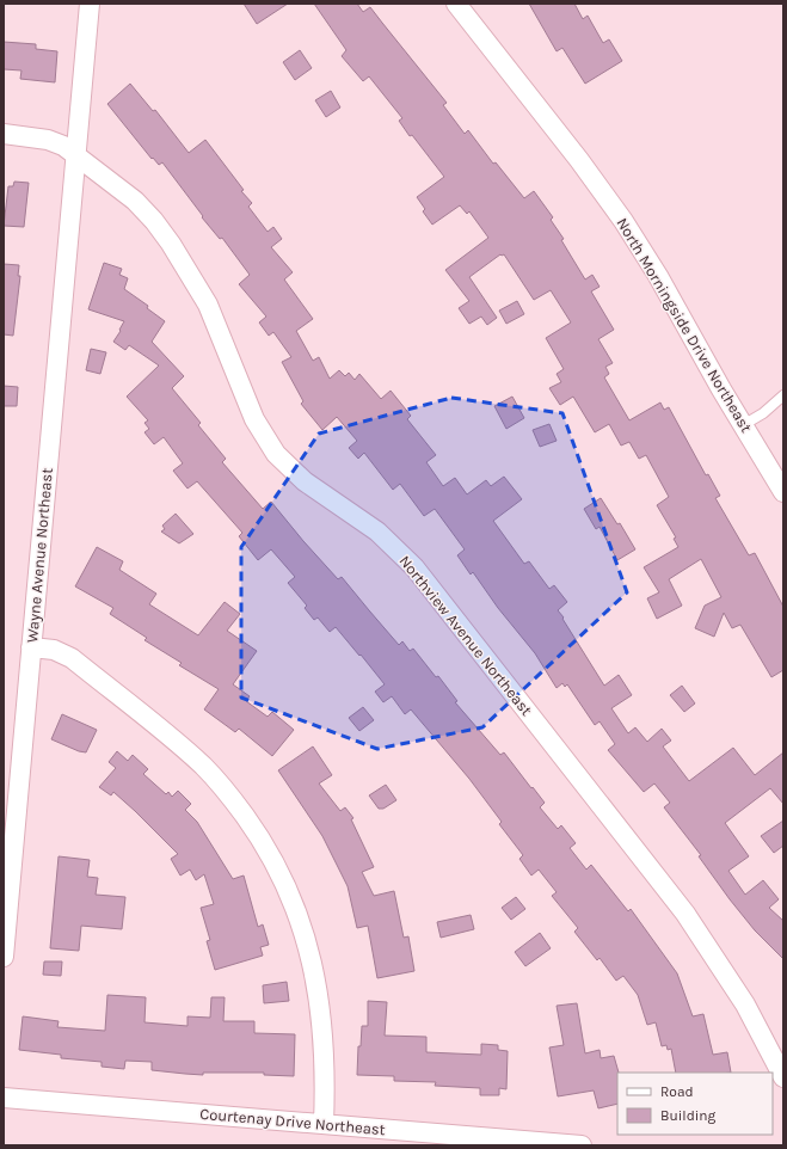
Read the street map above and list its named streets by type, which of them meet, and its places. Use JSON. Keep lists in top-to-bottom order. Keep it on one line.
{"streets":{"street":["North Morningside Drive Northeast","Wayne Avenue Northeast","Northview Avenue Northeast","Courtenay Drive Northeast"]},"crossings":[["Wayne Avenue Northeast","Northview Avenue Northeast"]],"legend":["Road","Building"]}
